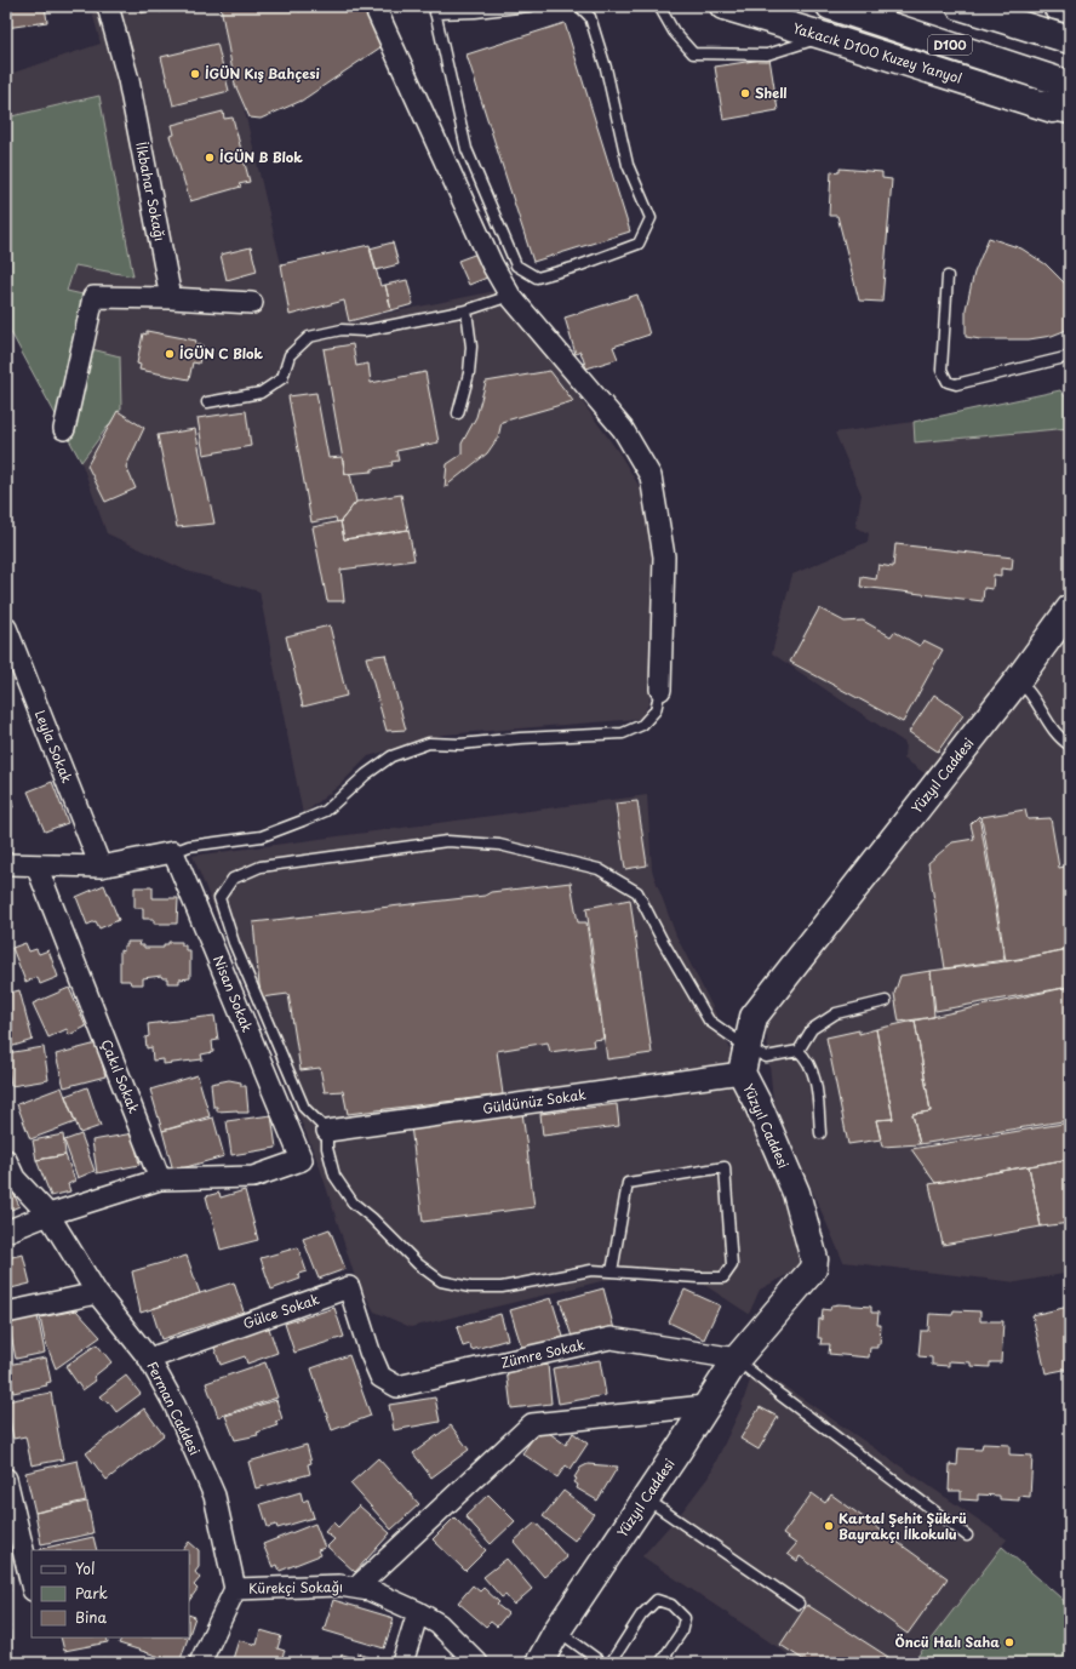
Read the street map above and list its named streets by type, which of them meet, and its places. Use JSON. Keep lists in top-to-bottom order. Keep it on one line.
{"streets":{"main road":["D100","Yakacık D100 Kuzey Yanyol","Yüzyıl Caddesi"],"street":["İlkbahar Sokağı","Leyla Sokak","Nisan Sokak","Çakıl Sokak","Güldünüz Sokak","Gülce Sokak","Zümre Sokak","Ferman Caddesi","Kürekçi Sokağı"]},"crossings":[["Yüzyıl Caddesi","Güldünüz Sokak"],["Yüzyıl Caddesi","Zümre Sokak"],["Nisan Sokak","Çakıl Sokak"],["Gülce Sokak","Zümre Sokak"],["Gülce Sokak","Ferman Caddesi"],["Ferman Caddesi","Kürekçi Sokağı"]],"places":["İGÜN Kış Bahçesi","Shell","İGÜN B Blok","İGÜN C Blok","Kartal Şehit Şükrü Bayrakçı İlkokulu","Öncü Halı Saha"],"legend":["Yol","Park","Bina"]}
